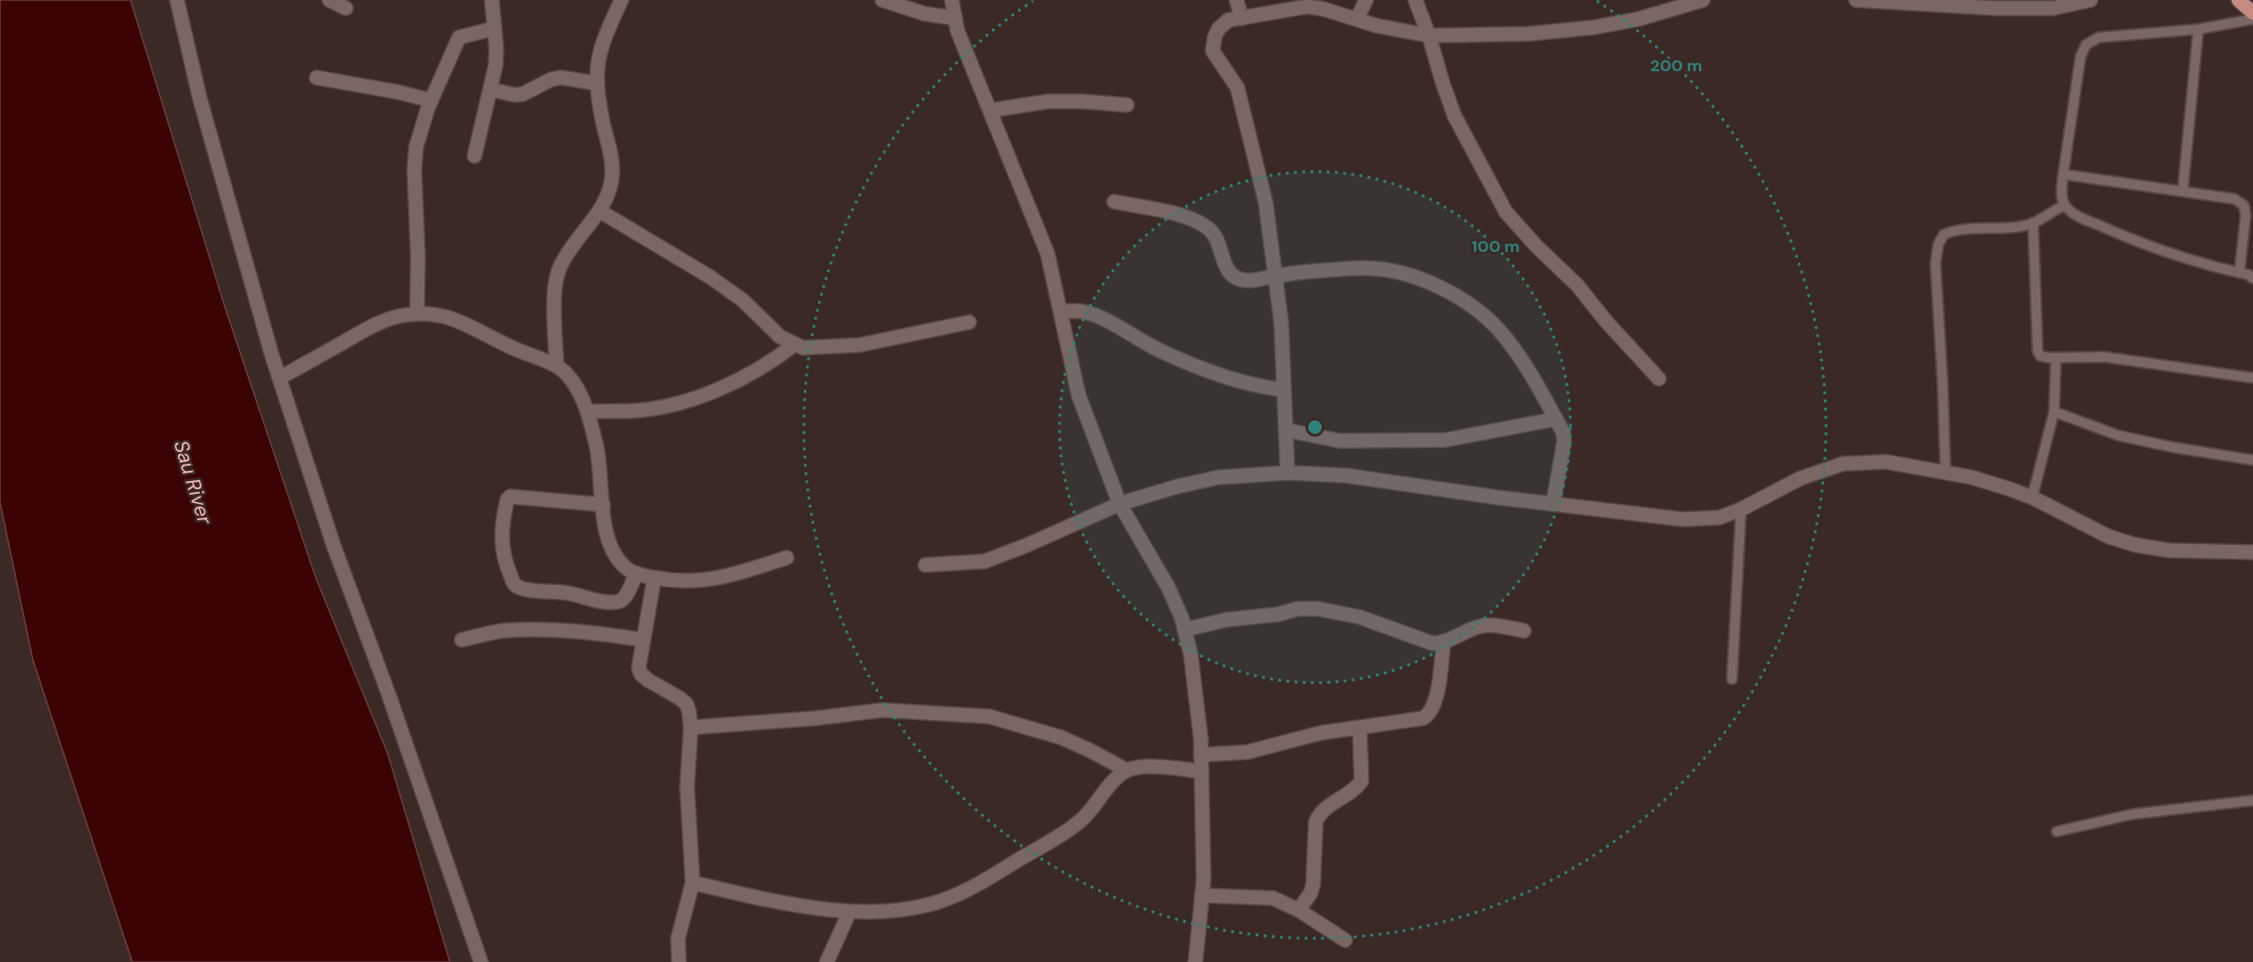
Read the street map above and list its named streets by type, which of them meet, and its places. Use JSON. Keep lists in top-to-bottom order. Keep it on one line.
{"water":["Sau River"],"rings":["200 m","100 m"]}
